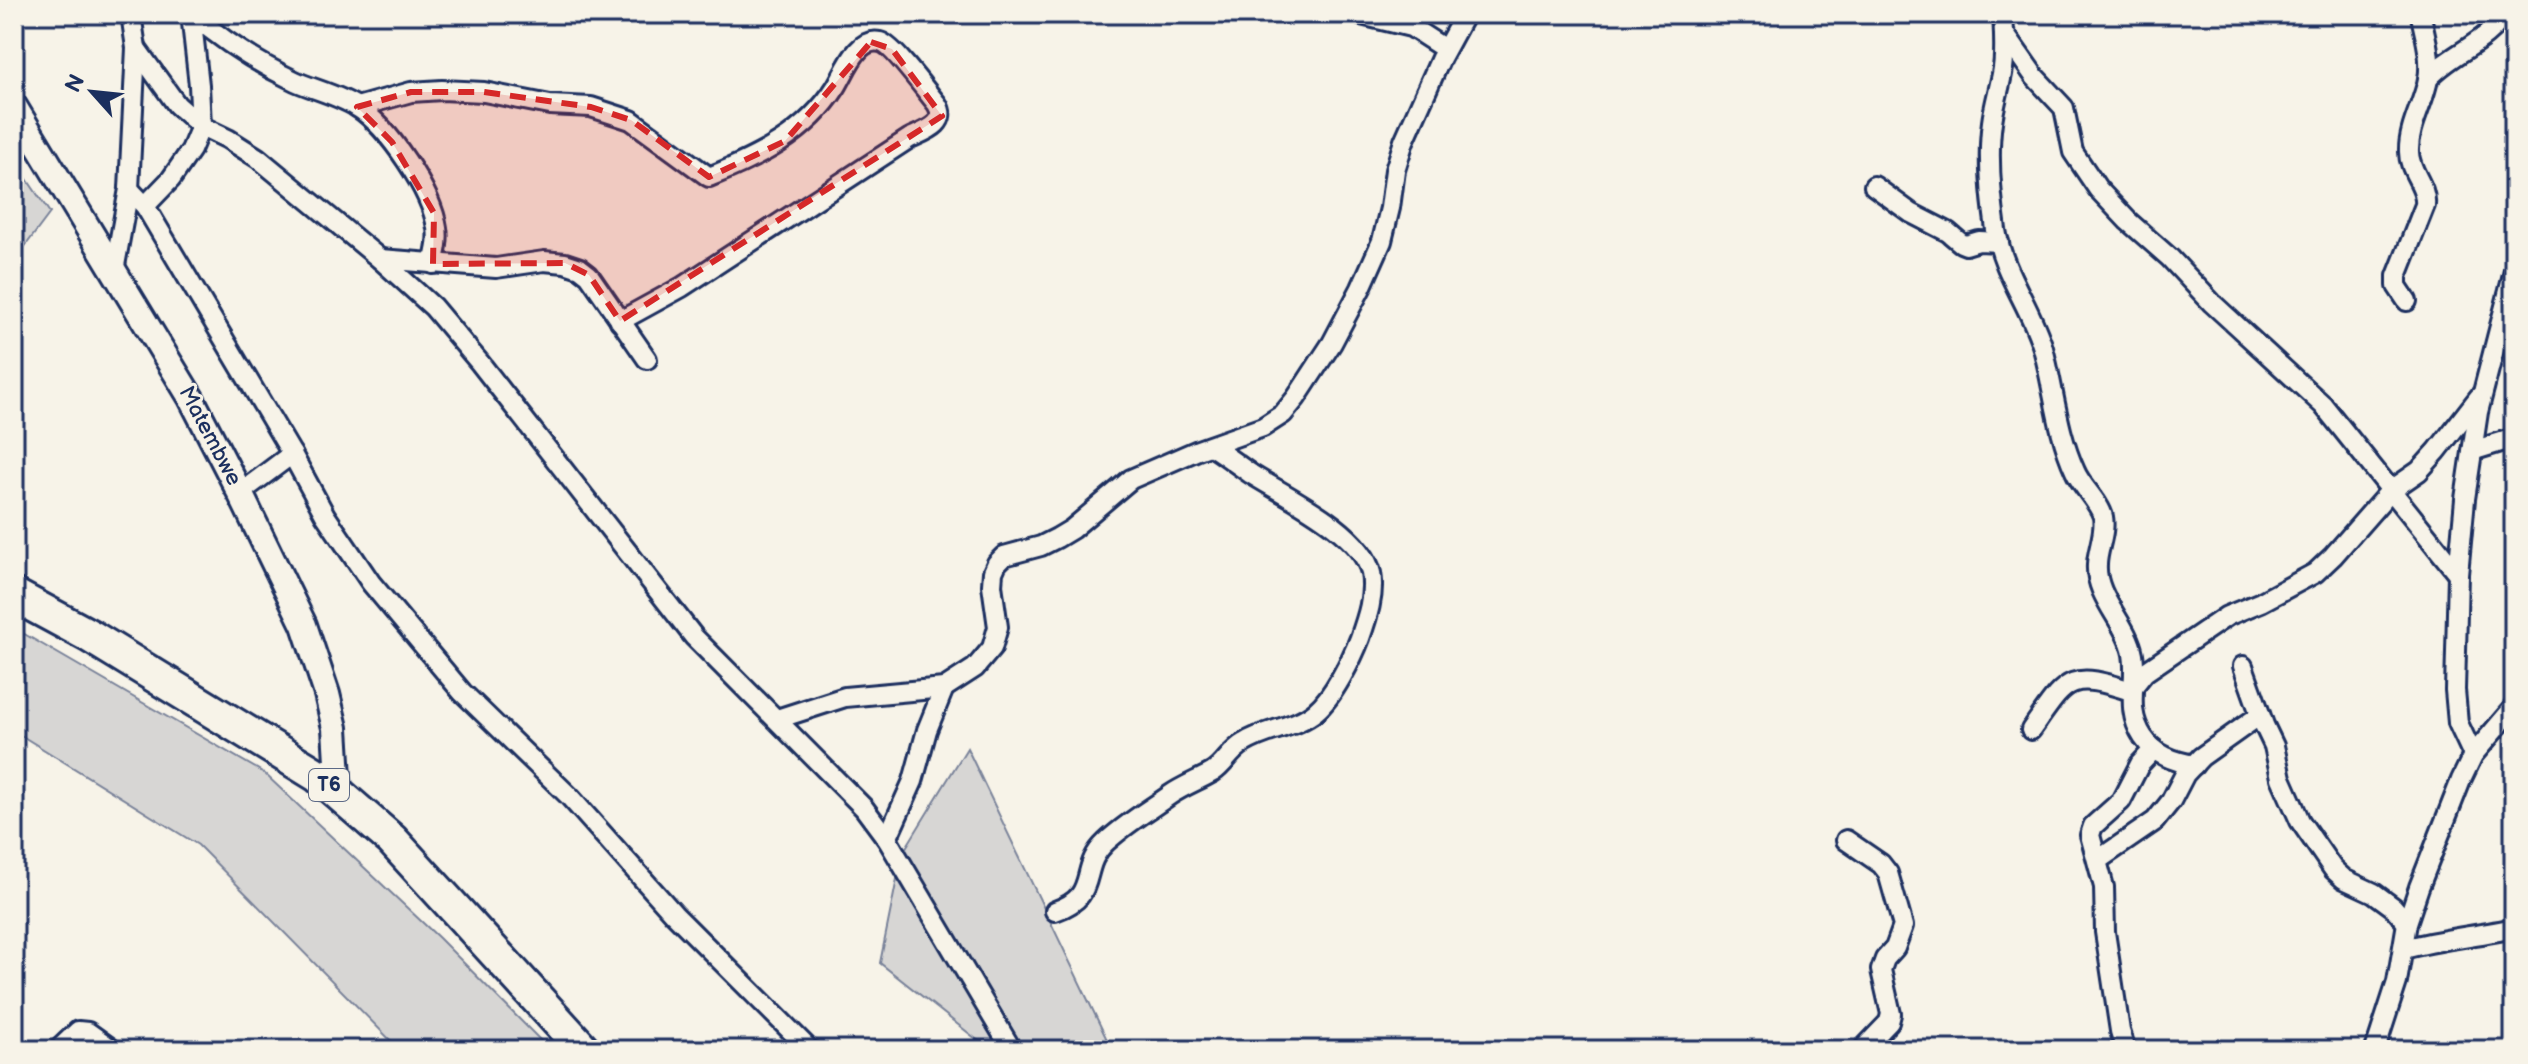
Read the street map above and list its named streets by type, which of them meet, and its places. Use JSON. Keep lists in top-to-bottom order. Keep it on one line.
{"streets":{"highway":["T6"],"main road":["Matembwe"]},"crossings":[["Matembwe","T6"]],"north":"top left"}
